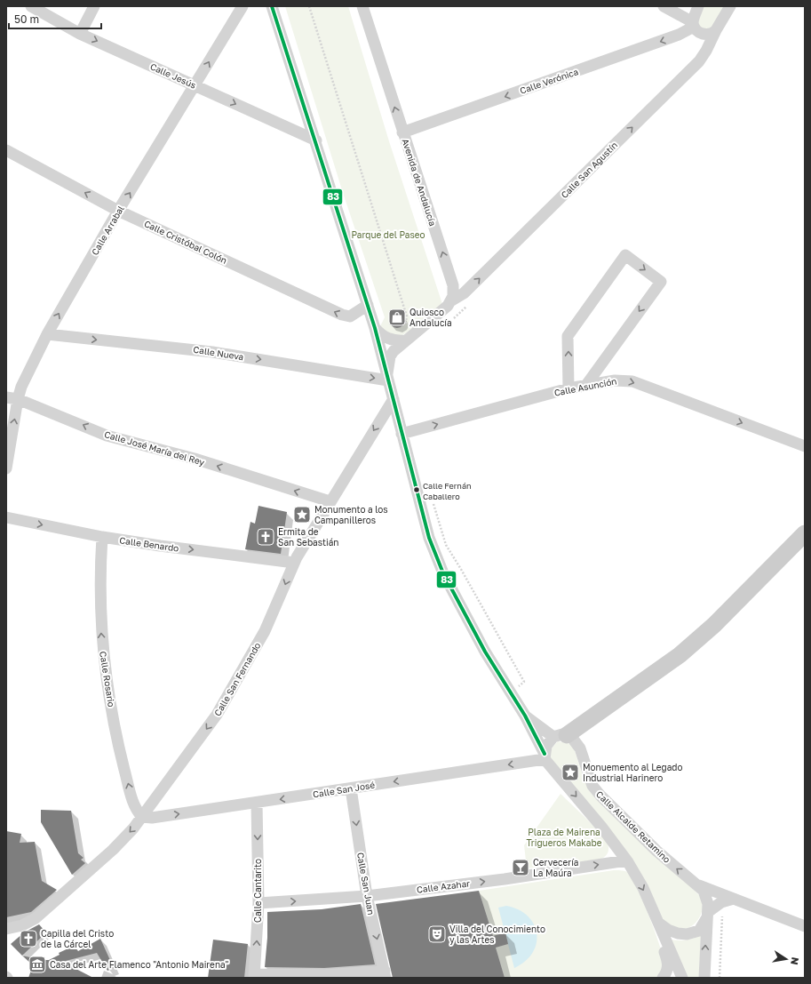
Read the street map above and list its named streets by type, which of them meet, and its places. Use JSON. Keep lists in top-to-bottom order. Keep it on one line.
{"streets":{"street":["Calle Jesús","Calle Verónica","Calle San Agustín","Avenida de Andalucía","Calle Arrabal","Calle Cristóbal Colón","Calle Nueva","Calle Asunción","Calle José María del Rey","Calle Benardo","Calle Rosario","Calle San Fernando","Calle San José","Calle Alcalde Retamino","Calle San Juan","Calle Azahar","Calle Cantarito"]},"crossings":[["Calle Jesús","Calle Arrabal"],["Calle Verónica","Avenida de Andalucía"],["Calle San Agustín","Avenida de Andalucía"],["Calle Arrabal","Calle Cristóbal Colón"],["Calle Arrabal","Calle Nueva"],["Calle Arrabal","Calle José María del Rey"],["Calle José María del Rey","Calle San Fernando"],["Calle Benardo","Calle Rosario"],["Calle Benardo","Calle San Fernando"],["Calle Rosario","Calle San Fernando"],["Calle Rosario","Calle San José"],["Calle San Fernando","Calle San José"],["Calle San José","Calle San Juan"],["Calle San José","Calle Cantarito"],["Calle San Juan","Calle Azahar"],["Calle Azahar","Calle Cantarito"]],"one_way":["Calle Jesús","Calle Verónica","Calle San Agustín","Calle Arrabal","Calle Cristóbal Colón","Calle Nueva","Calle Asunción","Calle José María del Rey","Calle Benardo","Calle Rosario","Calle San Fernando","Calle San Juan"],"parks":["Parque del Paseo","Plaza de Mairena Trigueros Makabe"],"places":{"shop":["Quiosco Andalucía"],"other":["Calle Fernán Caballero"],"place":["Monumento a los Campanilleros","Monuemento al Legado Industrial Harinero"],"church":["Ermita de San Sebastián","Capilla del Cristo de la Cárcel"],"bar":["Cervecería La Maúra"],"theatre":["Villa del Conocimiento y las Artes"],"museum":["Casa del Arte Flamenco \"Antonio Mairena\""]},"lines":["transit line 83"],"scale_bar":"50 m","north":"right"}
